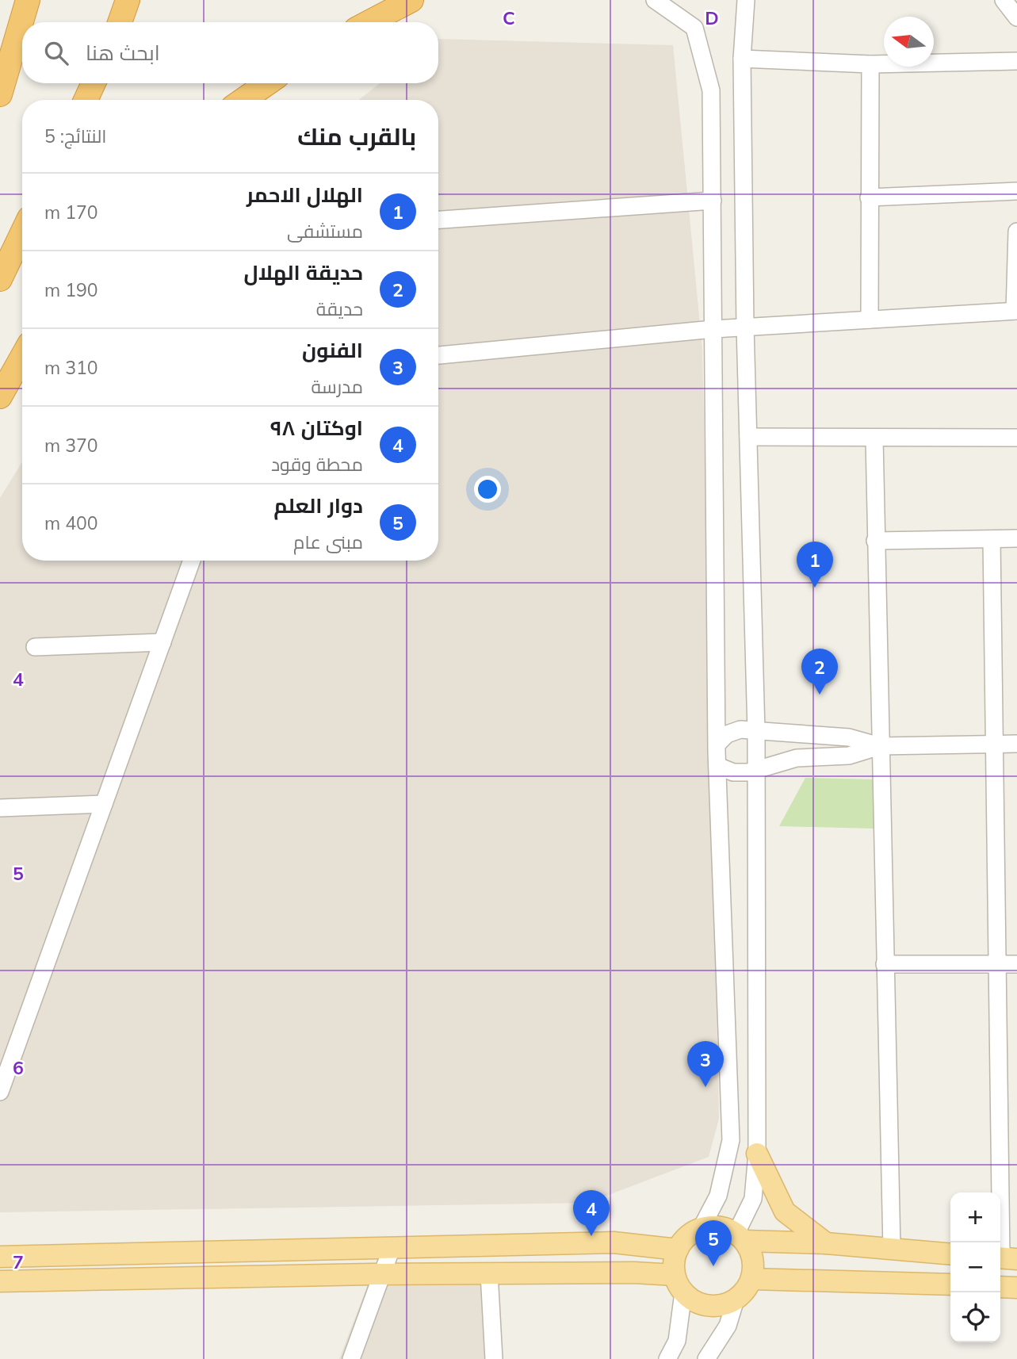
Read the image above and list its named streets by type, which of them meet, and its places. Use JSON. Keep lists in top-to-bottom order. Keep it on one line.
{"north":"left","page":{"search":"ابحث هنا","heading":["بالقرب منك","النتائج: 5"],"list":[{"mark":"1","name":"الهلال الاحمر","note":"مستشفى","value":"170 m"},{"mark":"2","name":"حديقة الهلال","note":"حديقة","value":"190 m"},{"mark":"3","name":"الفنون","note":"مدرسة","value":"310 m"},{"mark":"4","name":"اوكتان ٩٨","note":"محطة وقود","value":"370 m"},{"mark":"5","name":"دوار العلم","note":"مبنى عام","value":"400 m"}],"pins":["1","2","3","4","5"],"map_buttons":["+","−"]},"grid":{"columns":["C","D"],"rows":["4","5","6","7"]}}
